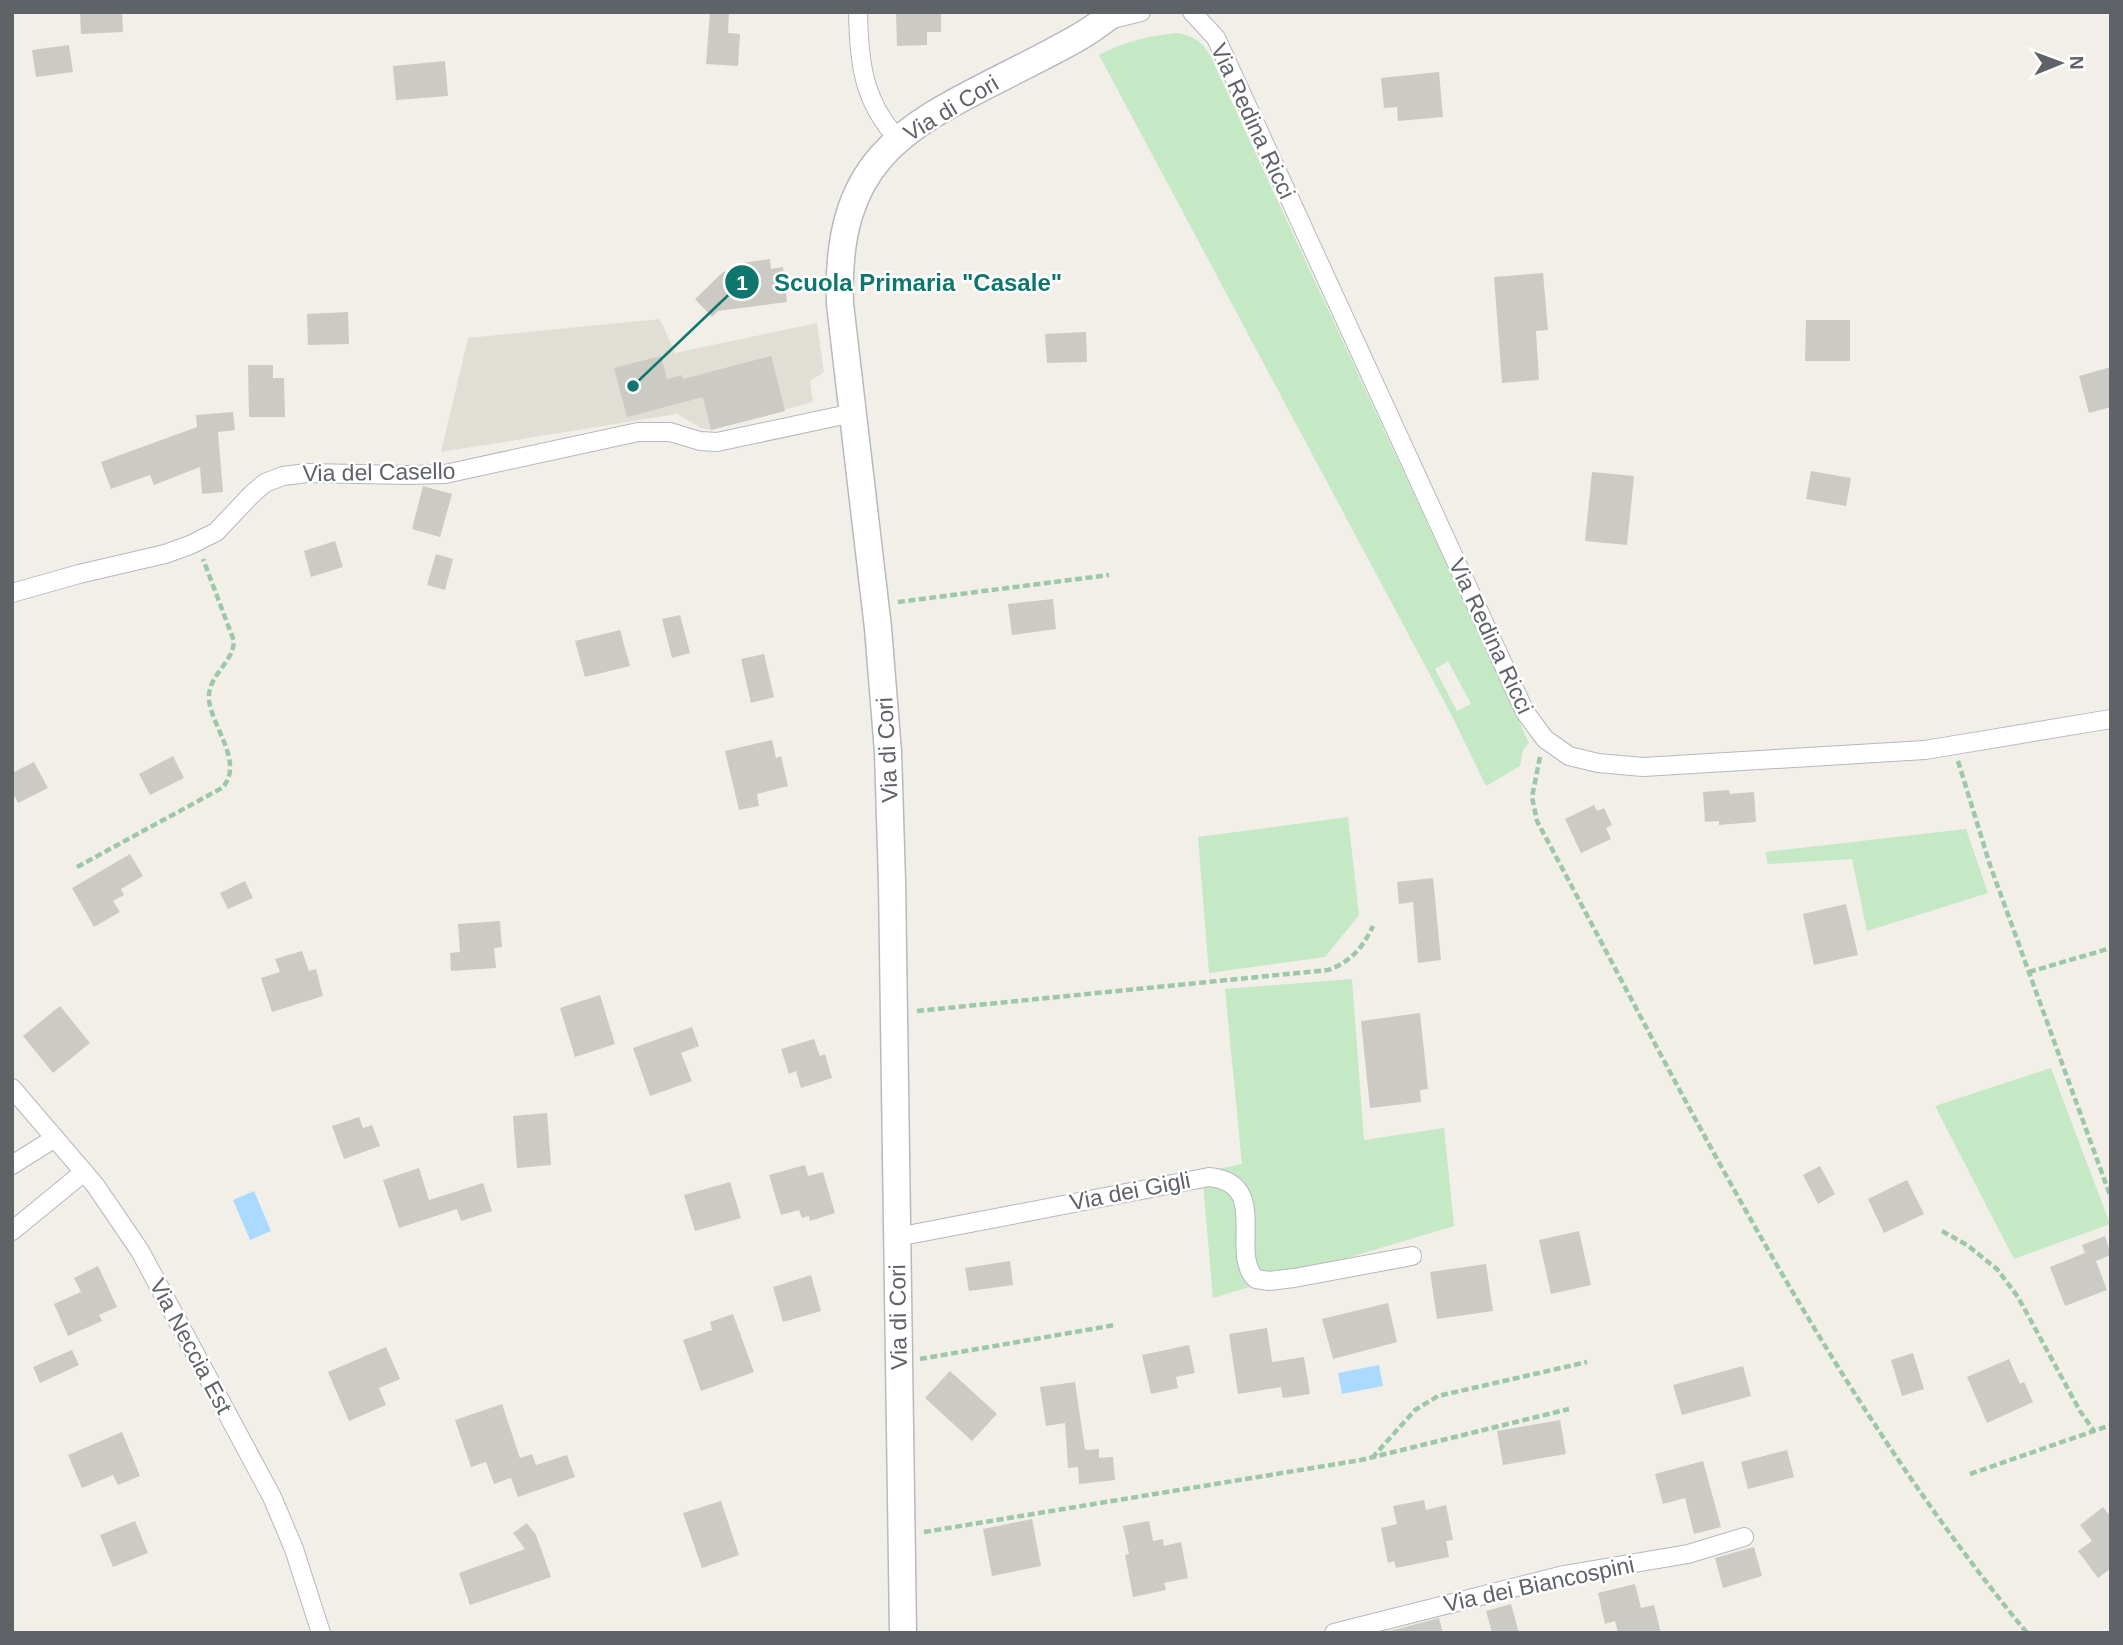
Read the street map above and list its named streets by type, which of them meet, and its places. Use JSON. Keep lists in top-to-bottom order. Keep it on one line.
{"streets":{"main road":["Via di Cori"],"street":["Via Redina Ricci","Via del Casello","Via dei Gigli","Via Neccia Est","Via dei Biancospini"]},"crossings":[["Via di Cori","Via del Casello"],["Via di Cori","Via dei Gigli"]],"places":["Scuola Primaria \"Casale\""],"north":"right"}
